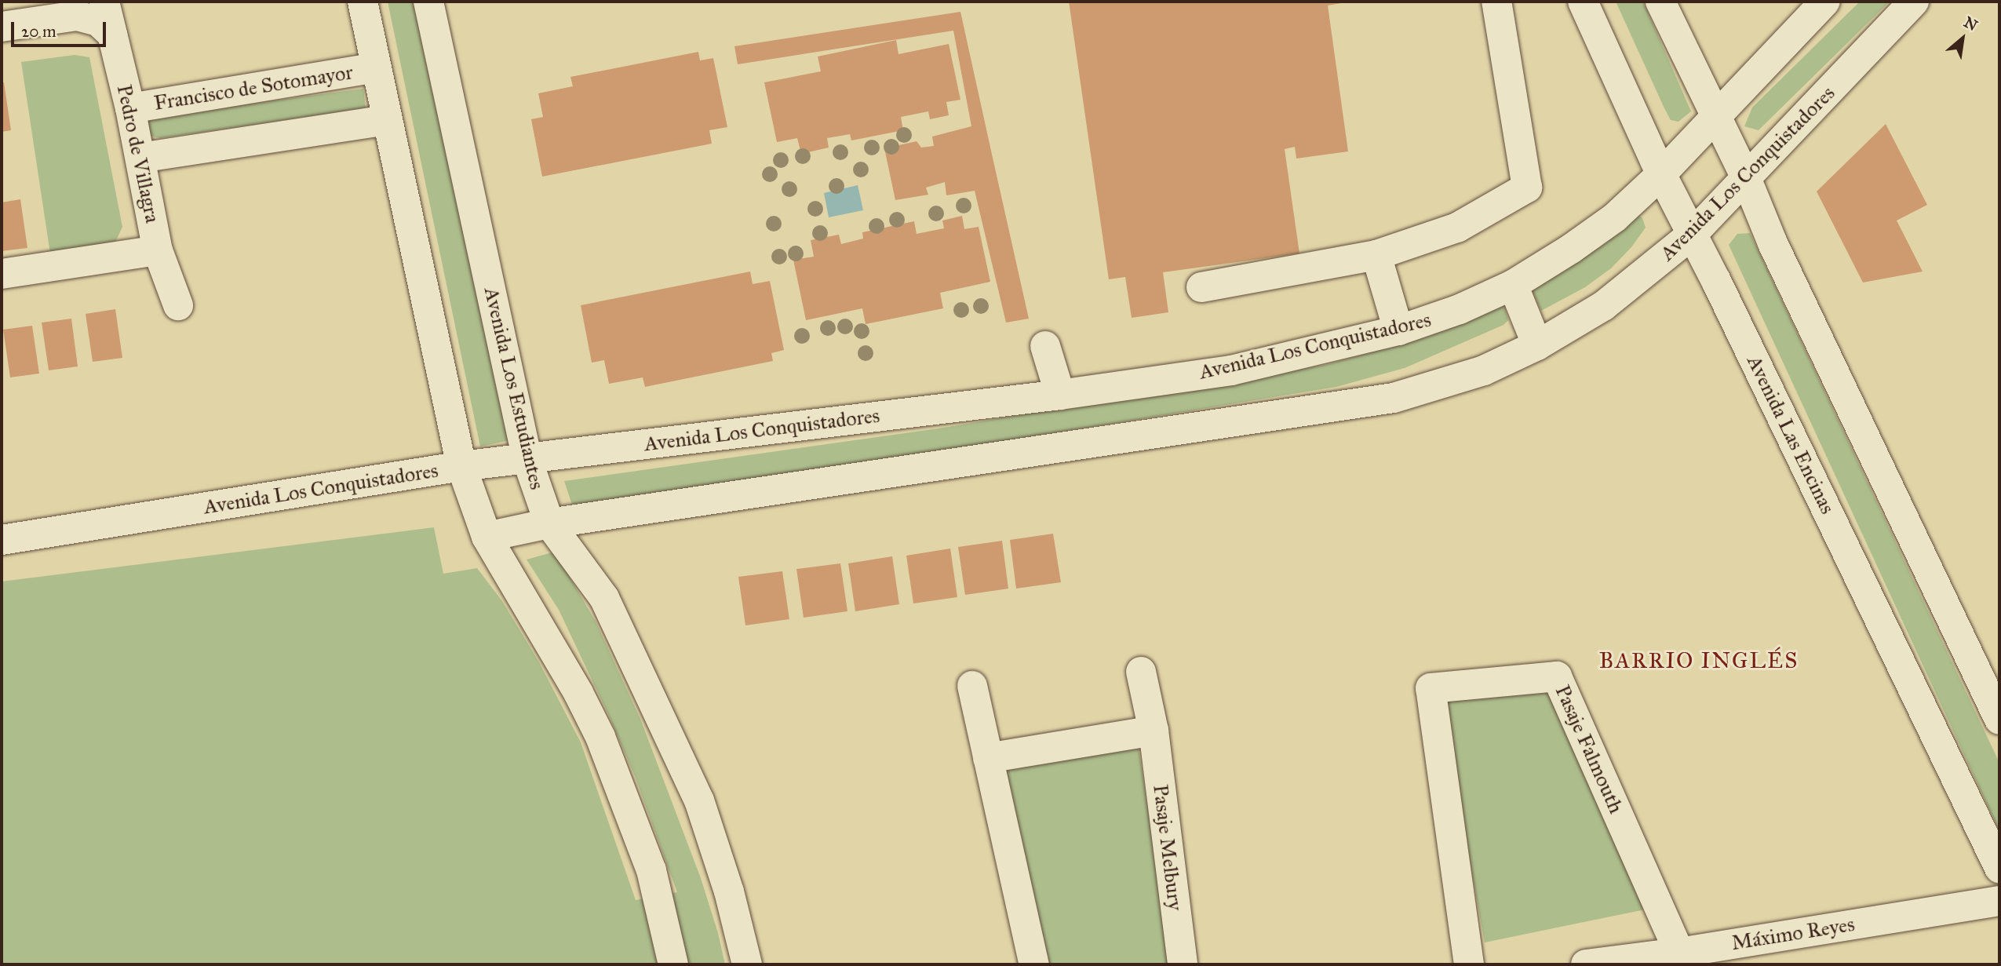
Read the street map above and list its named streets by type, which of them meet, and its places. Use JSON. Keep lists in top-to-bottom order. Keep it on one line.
{"streets":{"street":["Francisco de Sotomayor","Pedro de Villagra","Avenida Los Conquistadores","Avenida Los Estudiantes","Avenida Las Encinas","Pasaje Falmouth","Pasaje Melbury","Máximo Reyes"]},"crossings":[["Francisco de Sotomayor","Pedro de Villagra"],["Avenida Los Conquistadores","Avenida Los Estudiantes"],["Avenida Los Conquistadores","Avenida Las Encinas"],["Pasaje Falmouth","Máximo Reyes"]],"districts":["BARRIO INGLÉS"],"scale_bar":"20 m","north":"top right"}
